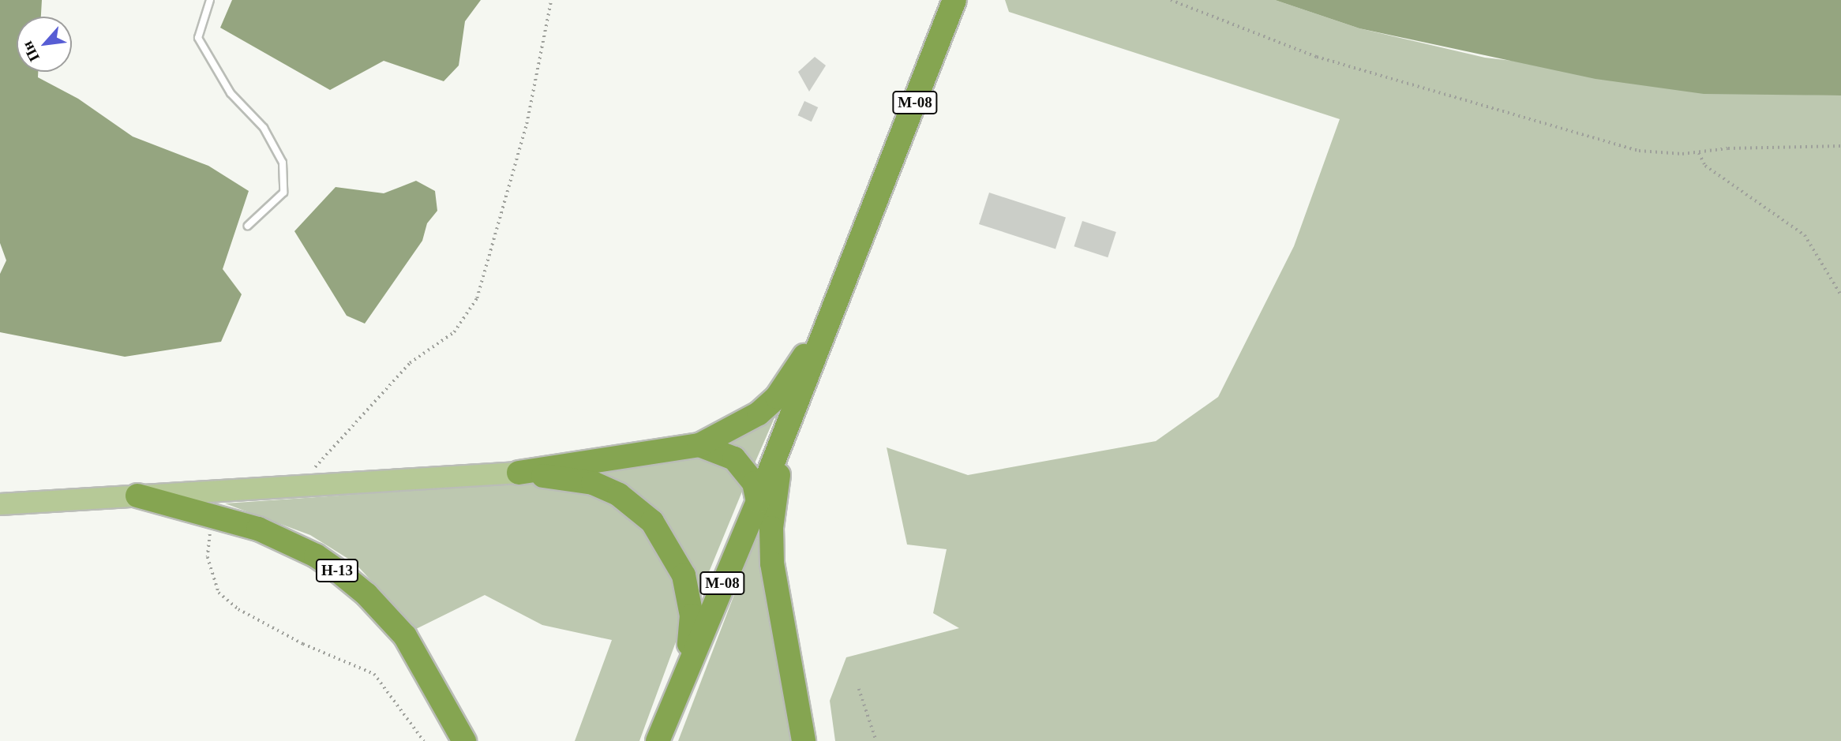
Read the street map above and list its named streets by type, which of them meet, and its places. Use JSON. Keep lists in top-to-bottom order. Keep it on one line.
{"streets":{"highway":["М-08","Н-13"]},"crossings":[["М-08","Н-13"]],"north":"bottom left"}
